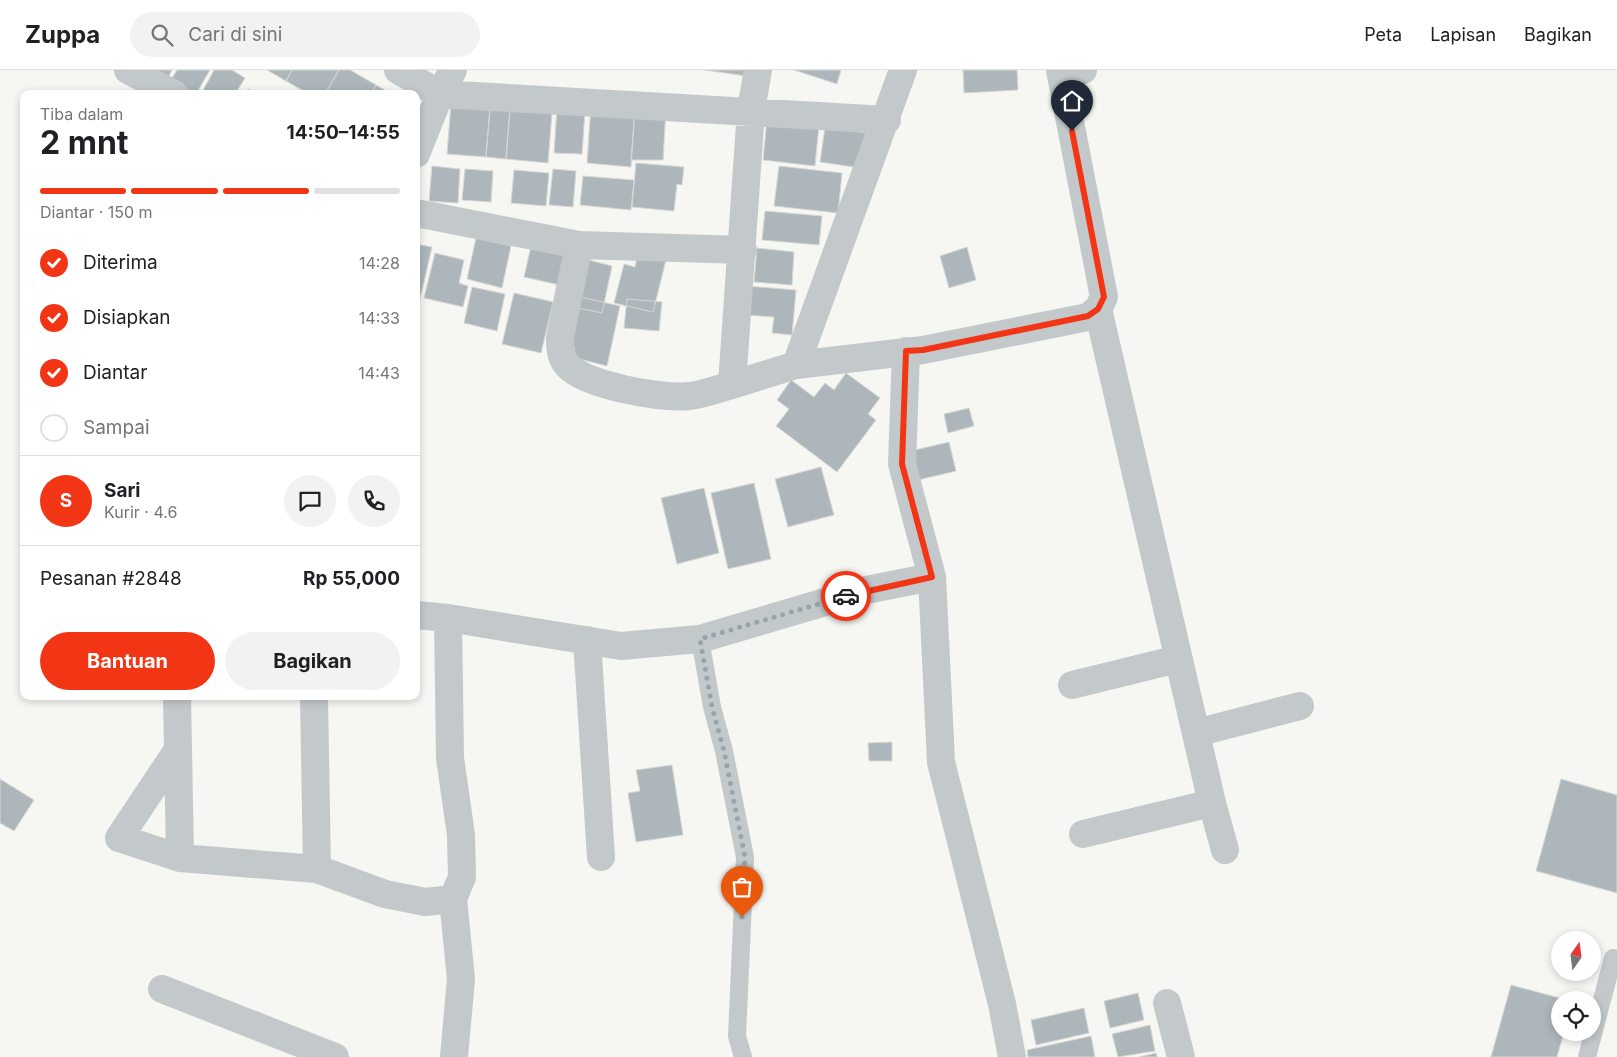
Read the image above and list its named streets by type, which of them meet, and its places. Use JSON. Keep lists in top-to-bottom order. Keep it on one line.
{"north":"top","page":{"header":"Zuppa","search":"Cari di sini","nav":["Peta","Lapisan","Bagikan"],"heading":["2 mnt","Tiba dalam","14:50–14:55"],"panel":["Sari","Kurir · 4.6","Pesanan #2848","Rp 55,000"],"bar":"Diantar · 150 m","list":[["Diterima","14:28"],["Disiapkan","14:33"],["Diantar","14:43"],"Sampai"],"round":"S","buttons":["Bantuan","Bagikan"]}}
